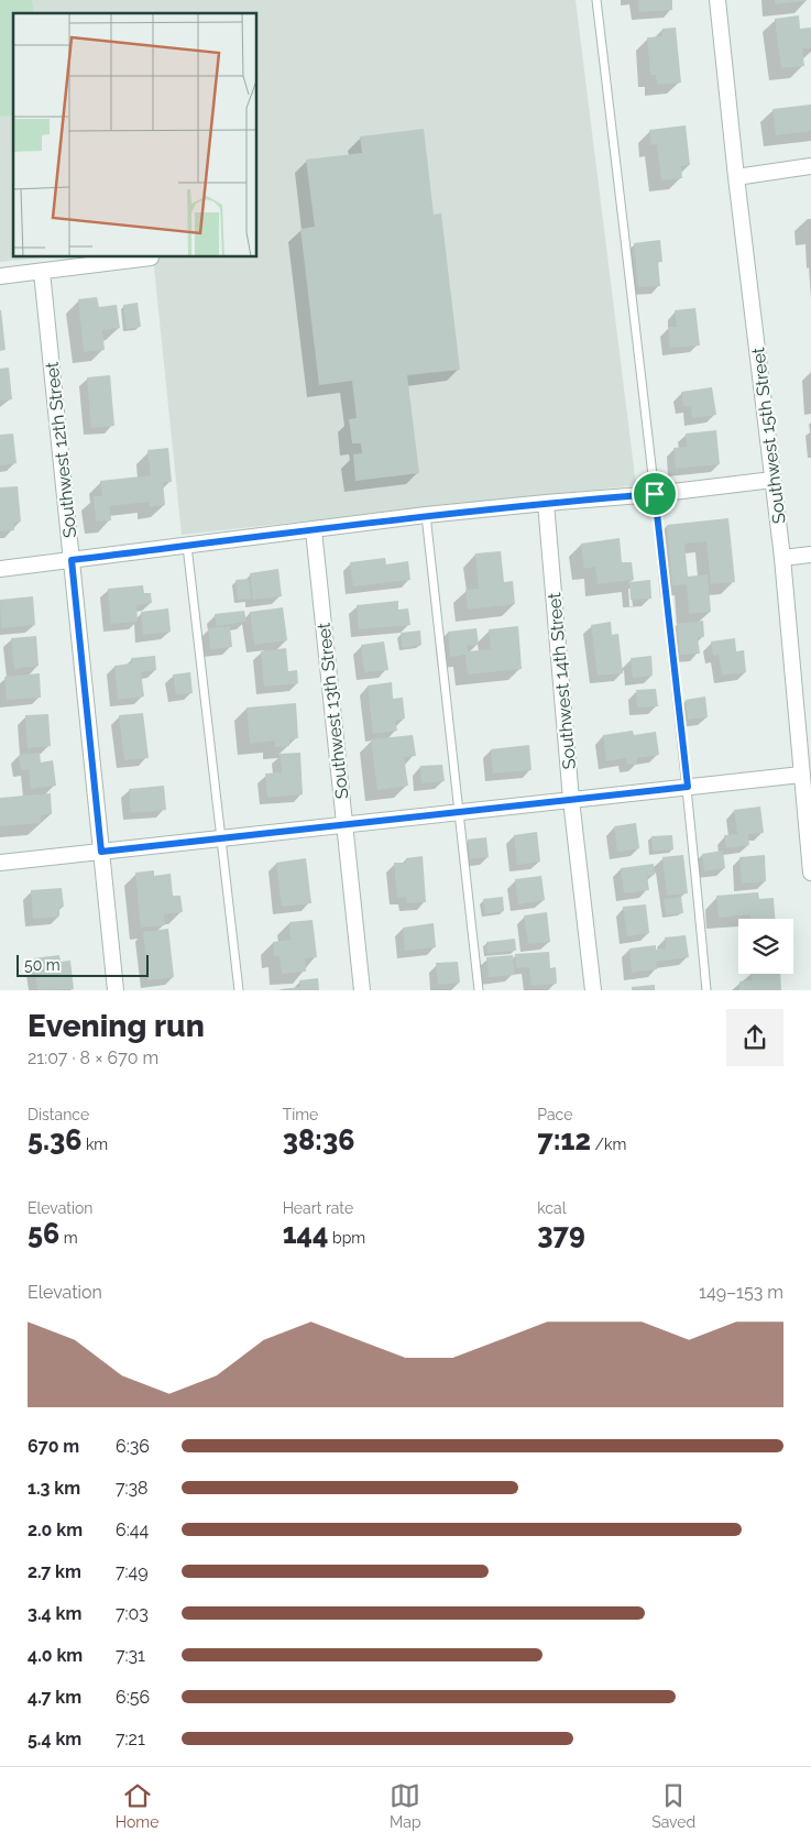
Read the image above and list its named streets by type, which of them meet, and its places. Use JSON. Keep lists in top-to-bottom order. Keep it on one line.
{"streets":{"street":["Southwest 15th Street","Southwest 12th Street","Southwest 14th Street","Southwest 13th Street"]},"scale_bar":"50 m","page":{"scale":"50 m","heading":["Evening run","21:07 · 8 × 670 m"],"stats":[["Distance","5.36 km"],["Time","38:36"],["Pace","7:12 /km"],["Elevation","56 m"],["Heart rate","144 bpm"],["kcal","379"]],"chart":["Elevation","149–153 m"],"list":[{"name":"670 m","note":"6:36"},{"name":"1.3 km","note":"7:38"},{"name":"2.0 km","note":"6:44"},{"name":"2.7 km","note":"7:49"},{"name":"3.4 km","note":"7:03"},{"name":"4.0 km","note":"7:31"},{"name":"4.7 km","note":"6:56"},{"name":"5.4 km","note":"7:21"}],"tabs":["Home","Map","Saved"]}}
